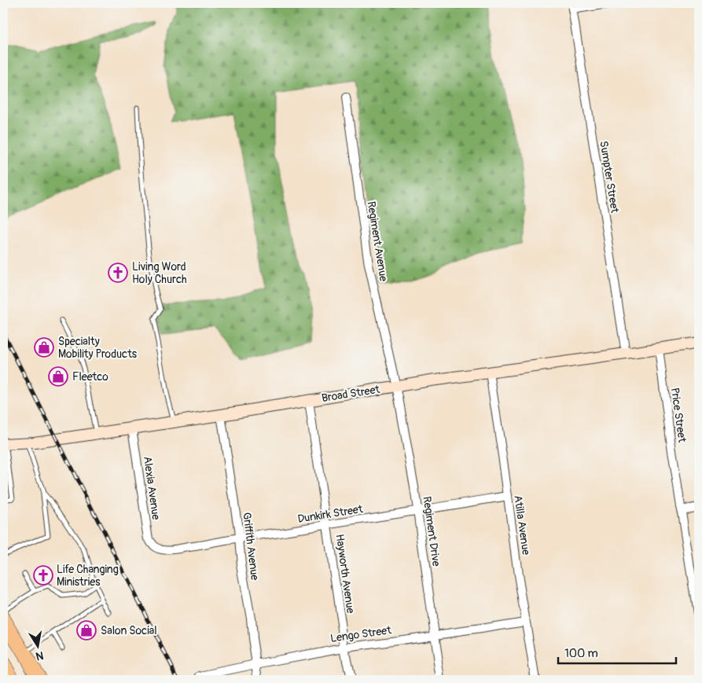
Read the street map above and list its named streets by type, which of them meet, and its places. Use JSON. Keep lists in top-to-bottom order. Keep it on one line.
{"streets":{"street":["Sumpter Street","Regiment Avenue","Broad Street","Price Street","Alexia Avenue","Dunkirk Street","Atilla Avenue","Regiment Drive","Griffith Avenue","Hayworth Avenue","Lengo Street"]},"crossings":[["Sumpter Street","Broad Street"],["Regiment Avenue","Broad Street"],["Regiment Avenue","Regiment Drive"],["Broad Street","Price Street"],["Broad Street","Alexia Avenue"],["Broad Street","Atilla Avenue"],["Broad Street","Regiment Drive"],["Broad Street","Griffith Avenue"],["Broad Street","Hayworth Avenue"],["Alexia Avenue","Dunkirk Street"],["Dunkirk Street","Atilla Avenue"],["Dunkirk Street","Regiment Drive"],["Dunkirk Street","Griffith Avenue"],["Dunkirk Street","Hayworth Avenue"],["Atilla Avenue","Lengo Street"],["Regiment Drive","Lengo Street"],["Griffith Avenue","Lengo Street"],["Hayworth Avenue","Lengo Street"]],"places":{"church":["Living Word Holy Church","Life Changing Ministries"],"shop":["Specialty Mobility Products","Fleetco","Salon Social"]},"scale_bar":"100 m","north":"bottom"}
